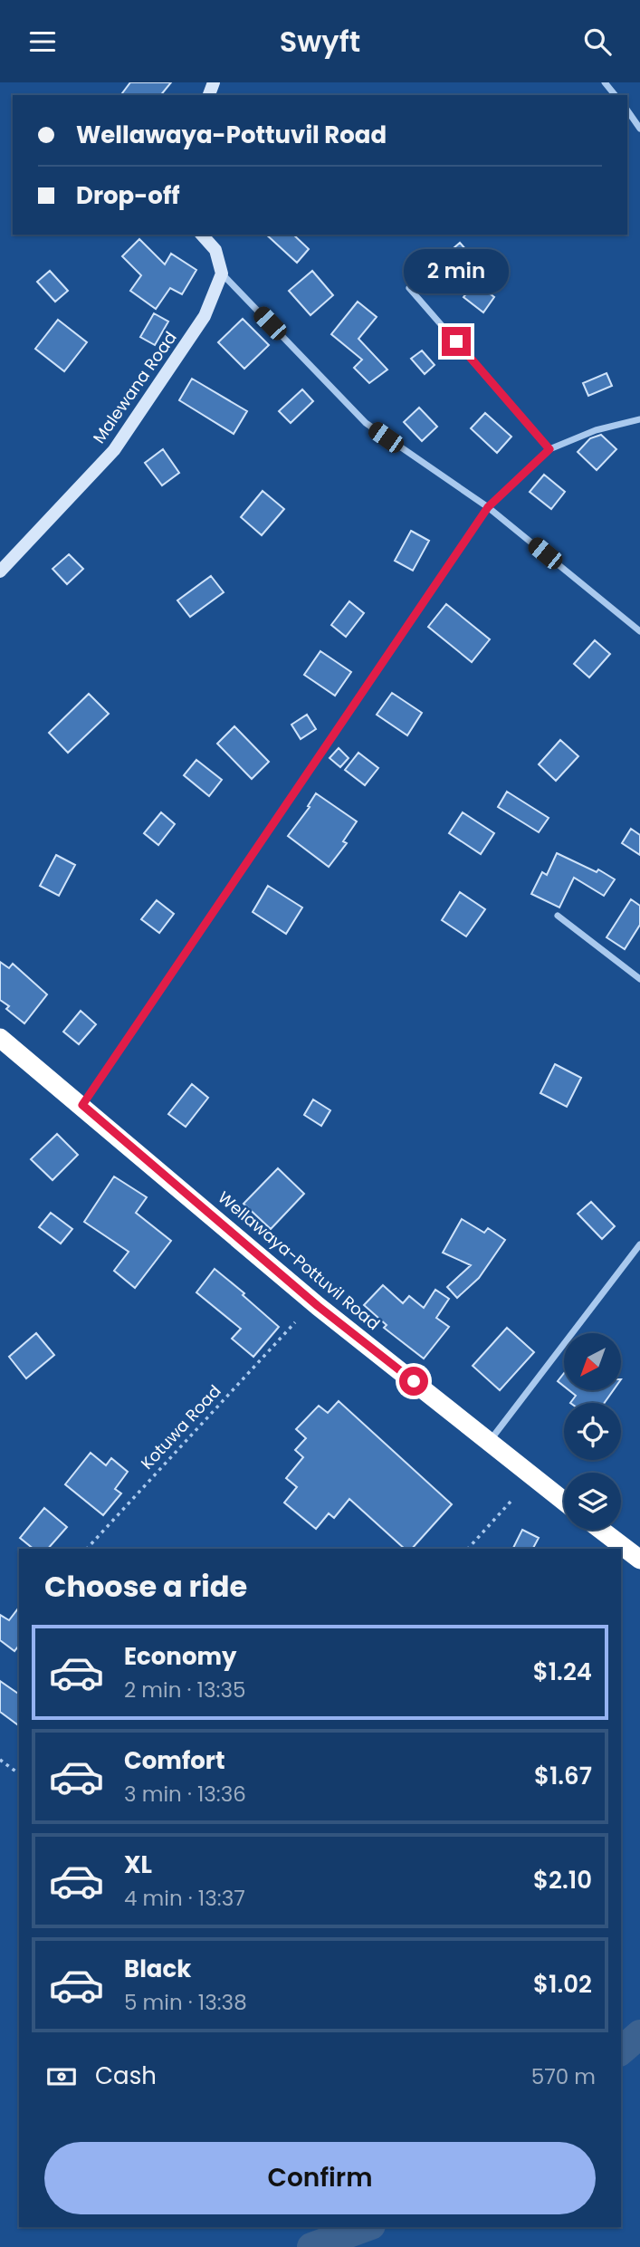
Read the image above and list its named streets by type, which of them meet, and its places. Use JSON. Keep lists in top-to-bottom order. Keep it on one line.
{"streets":{"highway":["Wellawaya-Pottuvil Road"],"street":["Malewana Road"],"path":["Kotuwa Road"]},"north":"bottom left","page":{"header":"Swyft","banner":["Wellawaya-Pottuvil Road","Drop-off"],"bubble":"2 min","heading":"Choose a ride","list":[{"name":"Economy","note":"2 min · 13:35","value":"$1.24"},{"name":"Comfort","note":"3 min · 13:36","value":"$1.67"},{"name":"XL","note":"4 min · 13:37","value":"$2.10"},{"name":"Black","note":"5 min · 13:38","value":"$1.02"}],"pay":["Cash","570 m"],"buttons":"Confirm"}}
